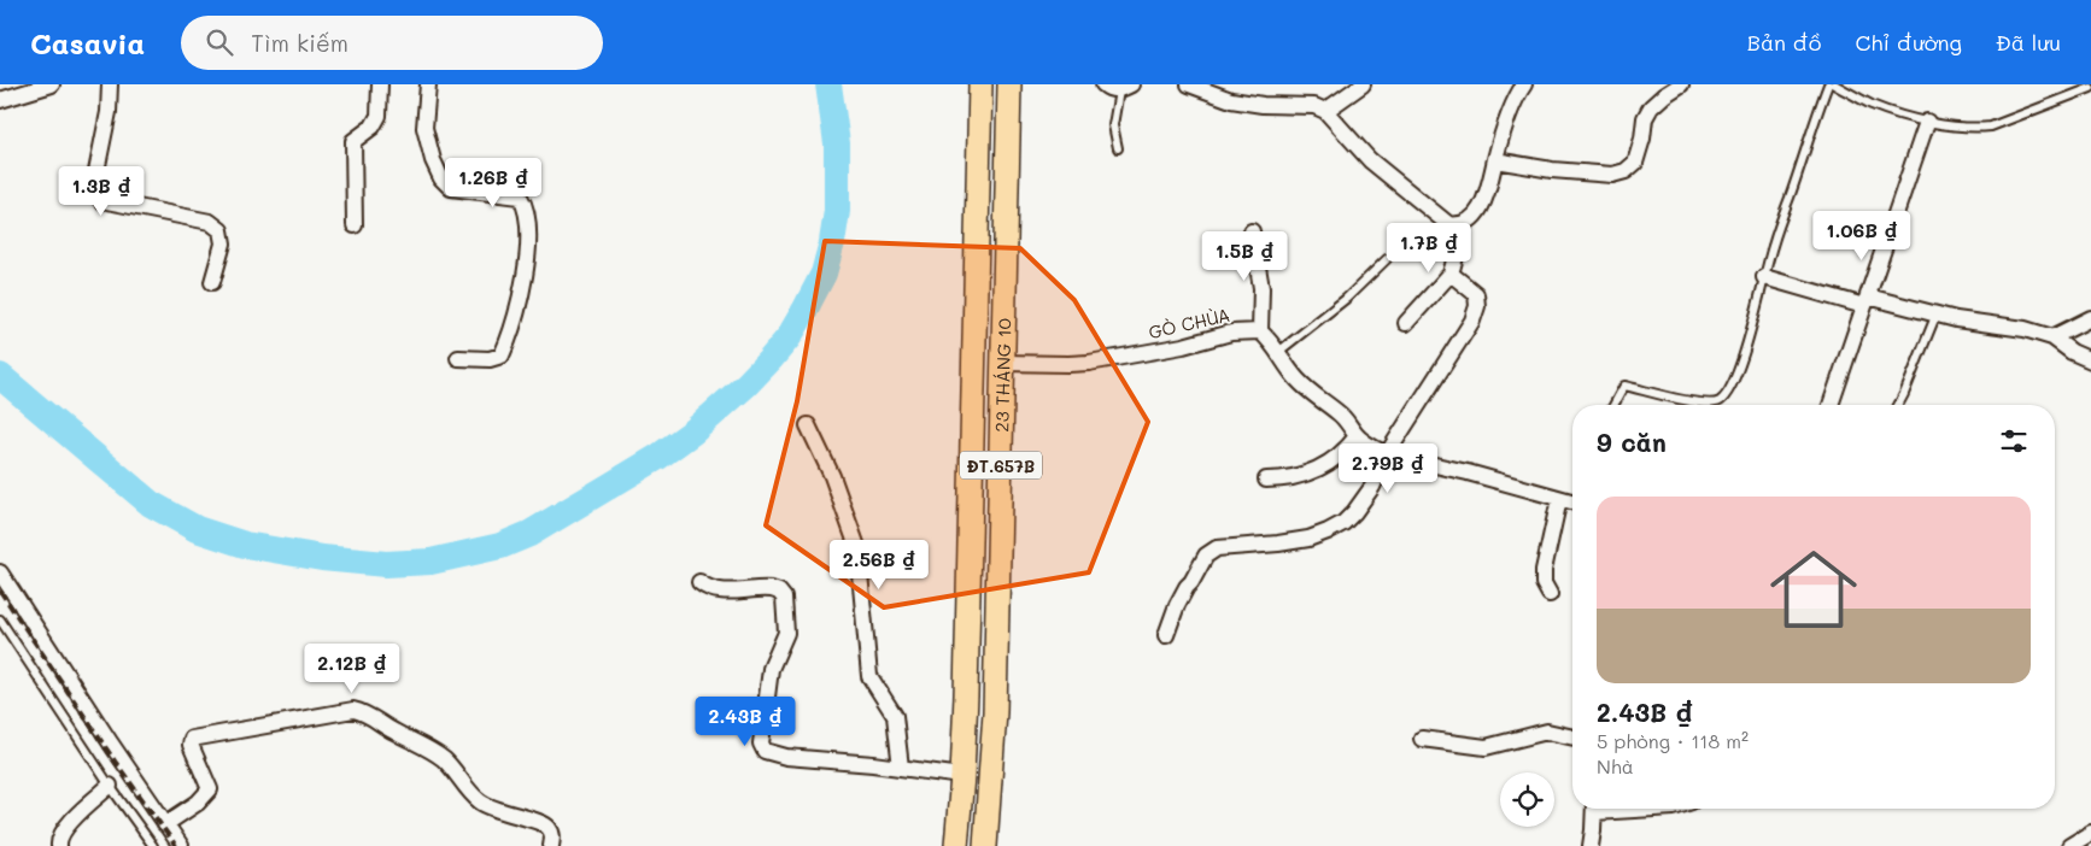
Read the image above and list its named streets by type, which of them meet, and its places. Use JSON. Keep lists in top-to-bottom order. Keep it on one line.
{"streets":{"main road":["23 THÁNG 10","ĐT.657B"],"street":["GÒ CHÙA"]},"crossings":[["GÒ CHÙA","23 THÁNG 10"]],"page":{"header":"Casavia","search":"Tìm kiếm","nav":["Bản đồ","Chỉ đường","Đã lưu"],"price":["1.26B ₫","1.3B ₫","1.06B ₫","1.7B ₫","1.5B ₫","2.79B ₫","2.56B ₫","2.12B ₫","2.43B ₫"],"heading":"9 căn","list":[{"name":"2.43B ₫","note":"5 phòng · 118 m² · Nhà"}]}}
